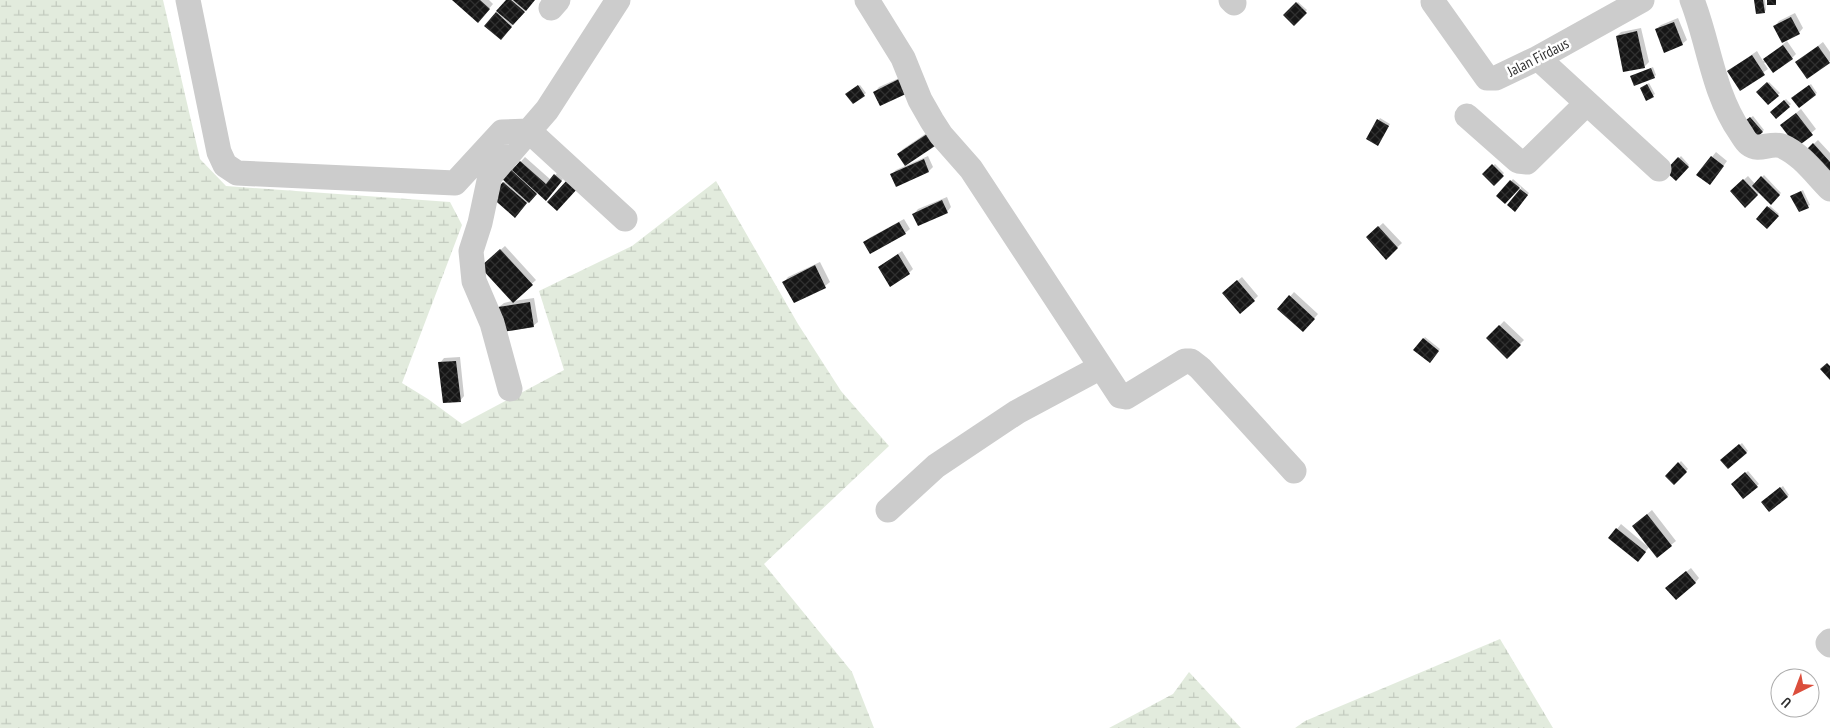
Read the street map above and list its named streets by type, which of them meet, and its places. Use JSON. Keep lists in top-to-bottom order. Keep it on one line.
{"streets":{"street":["Jalan Firdaus"]},"north":"bottom left"}
